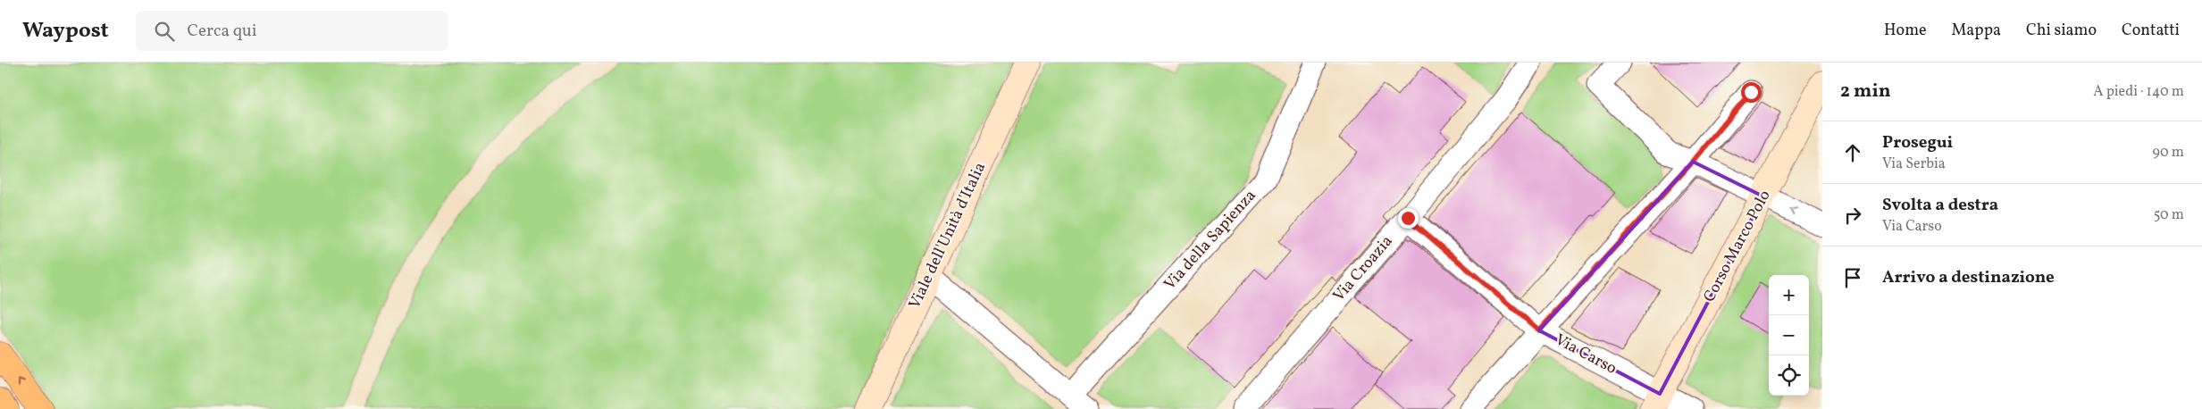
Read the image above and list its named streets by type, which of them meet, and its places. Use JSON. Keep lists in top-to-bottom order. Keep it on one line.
{"streets":{"street":["Viale dell'Unità d'Italia","Via della Sapienza","Corso Marco Polo","Via Croazia","Via Carso"]},"crossings":[["Corso Marco Polo","Via Carso"],["Via Croazia","Via Carso"]],"page":{"header":"Waypost","search":"Cerca qui","nav":["Home","Mappa","Chi siamo","Contatti"],"heading":["2 min","A piedi · 140 m"],"list":[["Prosegui","Via Serbia","90 m"],["Svolta a destra","Via Carso","50 m"],"Arrivo a destinazione"],"map_buttons":["+","−"]}}
